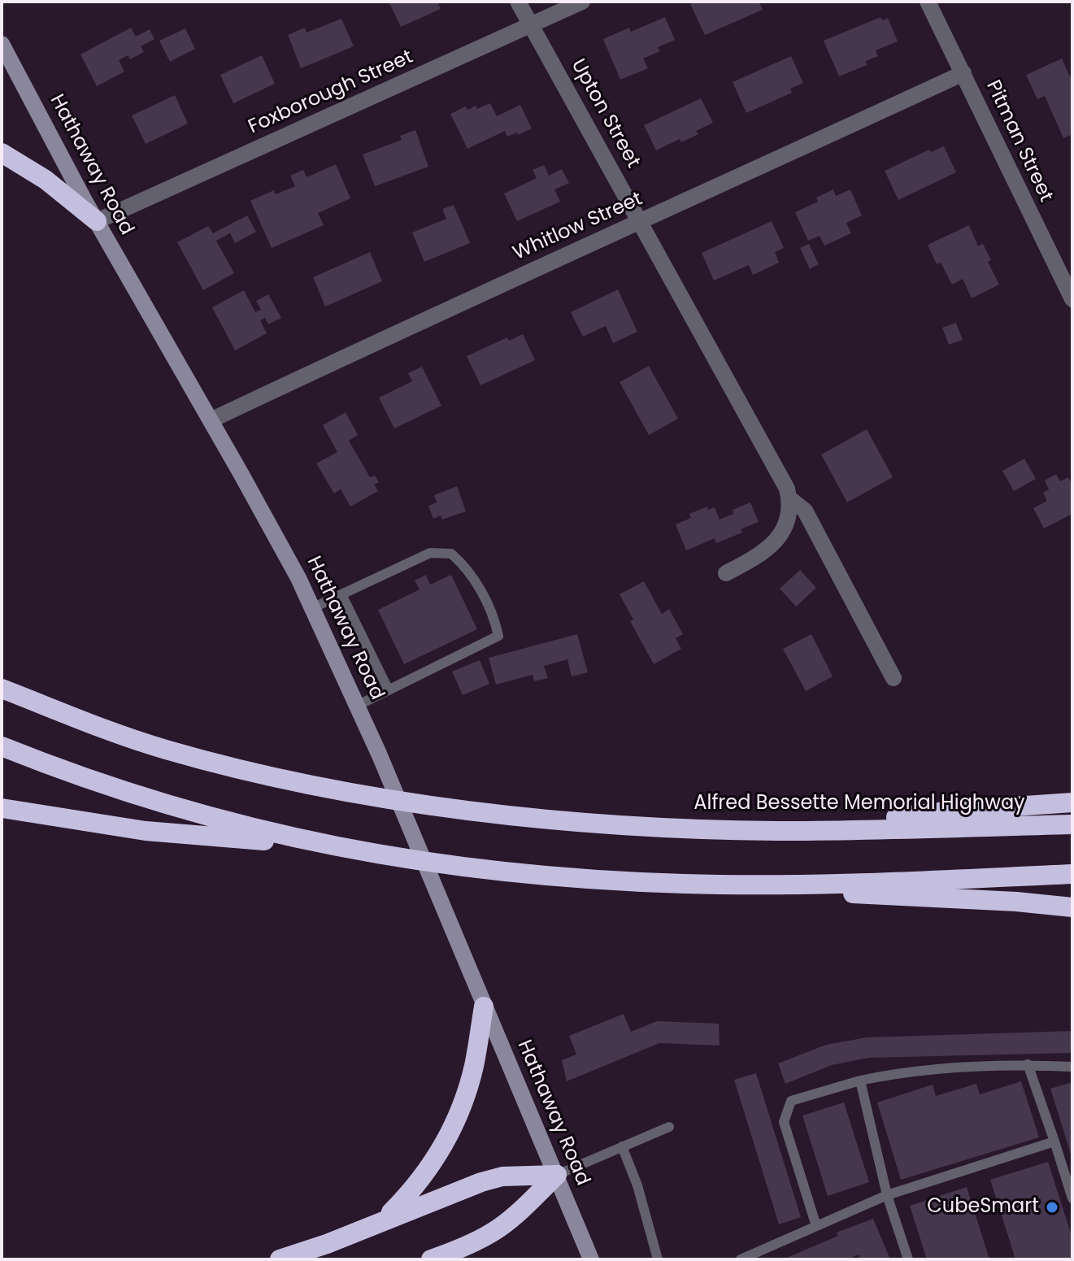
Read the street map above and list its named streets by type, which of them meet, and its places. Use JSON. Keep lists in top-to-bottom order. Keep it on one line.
{"streets":{"highway":["Alfred Bessette Memorial Highway"],"main road":["Hathaway Road"],"street":["Foxborough Street","Upton Street","Pitman Street","Whitlow Street"]},"crossings":[["Foxborough Street","Upton Street"],["Foxborough Street","Hathaway Road"],["Upton Street","Whitlow Street"],["Pitman Street","Whitlow Street"],["Hathaway Road","Whitlow Street"]],"places":["CubeSmart"]}
